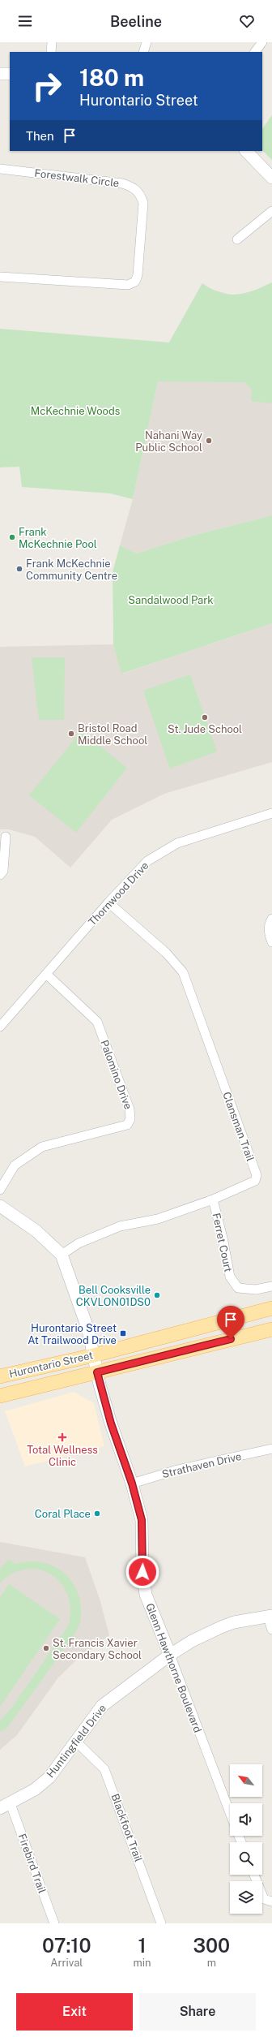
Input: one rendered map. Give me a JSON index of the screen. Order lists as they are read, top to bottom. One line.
{"streets":{"main road":["Hurontario Street"],"street":["Forestwalk Circle","Thornwood Drive","Palomino Drive","Clansman Trail","Ferret Court","Strathaven Drive","Glenn Hawthorne Boulevard","Huntingfield Drive","Blackfoot Trail","Firebird Trail"]},"crossings":[["Thornwood Drive","Palomino Drive"],["Thornwood Drive","Clansman Trail"],["Clansman Trail","Ferret Court"],["Clansman Trail","Glenn Hawthorne Boulevard"],["Hurontario Street","Glenn Hawthorne Boulevard"],["Strathaven Drive","Glenn Hawthorne Boulevard"],["Glenn Hawthorne Boulevard","Huntingfield Drive"],["Huntingfield Drive","Blackfoot Trail"],["Huntingfield Drive","Firebird Trail"]],"parks":["McKechnie Woods","Sandalwood Park"],"places":{"other":["Nahani Way Public School","Frank McKechnie Pool","Frank McKechnie Community Centre","St. Jude School","Bristol Road Middle School","Bell Cooksville CKVLON01DS0","Coral Place","St. Francis Xavier Secondary School"],"transit":["Hurontario Street At Trailwood Drive"],"health":["Total Wellness Clinic"]},"north":"top left","page":{"header":"Beeline","turn":["180 m","Hurontario Street"],"then":"Then","eta":["07:10","Arrival","1","min","300","m"],"buttons":["Exit","Share"]}}
